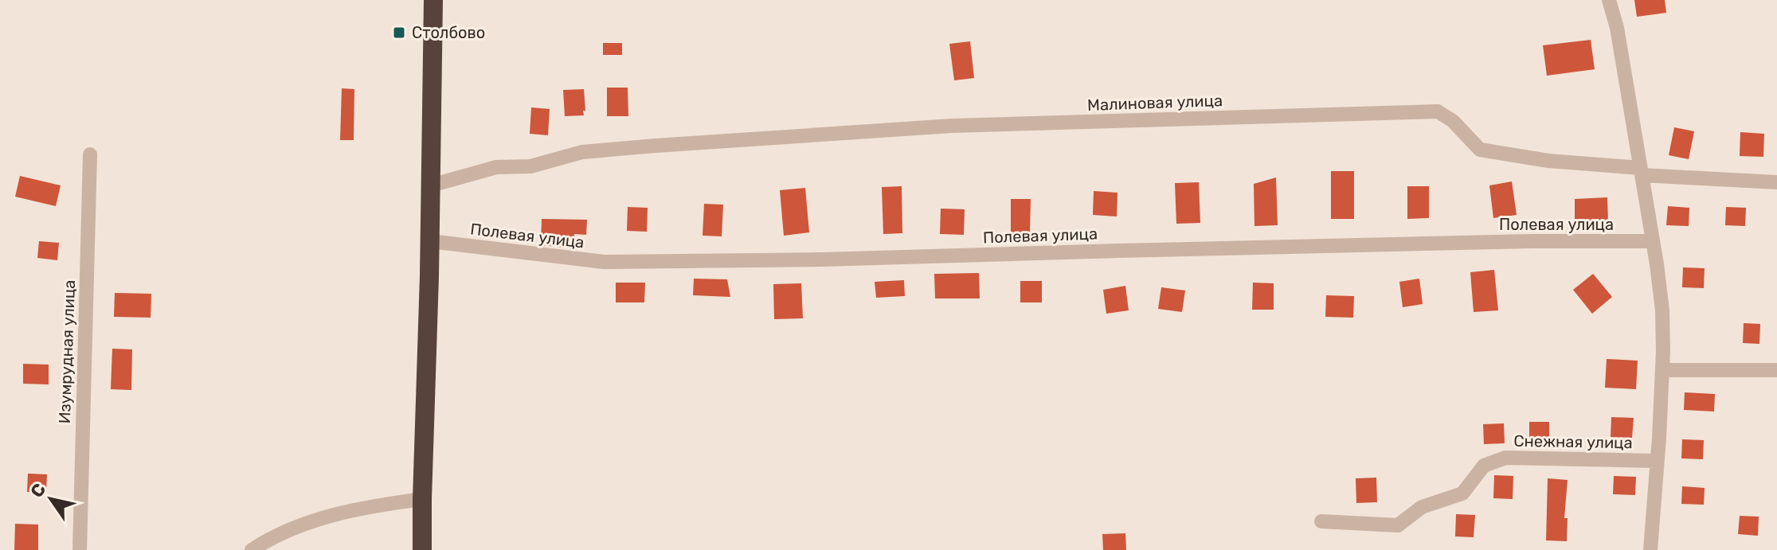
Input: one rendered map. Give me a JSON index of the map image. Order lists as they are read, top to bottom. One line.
{"streets":{"street":["Малиновая улица","Полевая улица","Изумрудная улица","Снежная улица"]},"places":{"transit":["Столбово"]},"north":"top left"}
